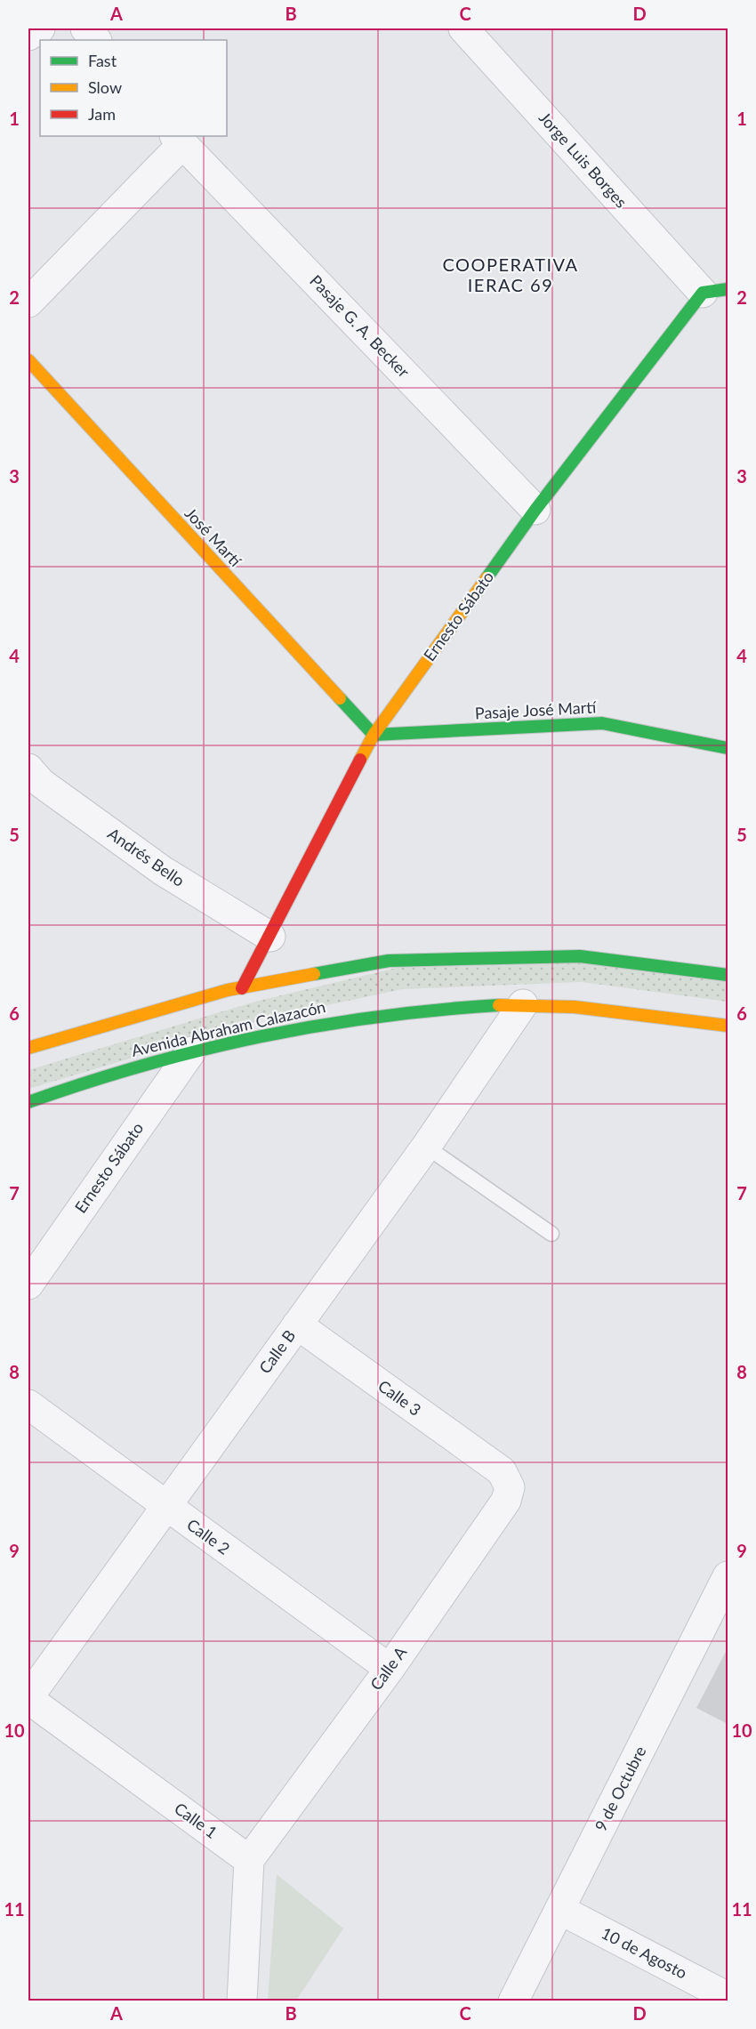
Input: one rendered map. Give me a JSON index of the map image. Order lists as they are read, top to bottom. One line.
{"streets":{"street":["Jorge Luis Borges","Pasaje G. A. Becker","José Martí","Ernesto Sábato","Pasaje José Martí","Andrés Bello","Avenida Abraham Calazacón","Calle B","Calle 3","Calle 2","Calle A","9 de Octubre","Calle 1","10 de Agosto"]},"crossings":[["Jorge Luis Borges","Ernesto Sábato"],["Pasaje G. A. Becker","Ernesto Sábato"],["José Martí","Ernesto Sábato"],["José Martí","Pasaje José Martí"],["Ernesto Sábato","Pasaje José Martí"],["Ernesto Sábato","Andrés Bello"],["Ernesto Sábato","Avenida Abraham Calazacón"],["Avenida Abraham Calazacón","Calle B"],["Calle B","Calle 3"],["Calle B","Calle 2"],["Calle B","Calle 1"],["Calle 3","Calle A"],["Calle 2","Calle A"],["Calle A","Calle 1"],["9 de Octubre","10 de Agosto"]],"districts":["COOPERATIVA IERAC 69"],"legend":["Fast","Slow","Jam"],"grid":{"columns":["A","B","C","D"],"rows":["1","2","3","4","5","6","7","8","9","10","11"]}}
